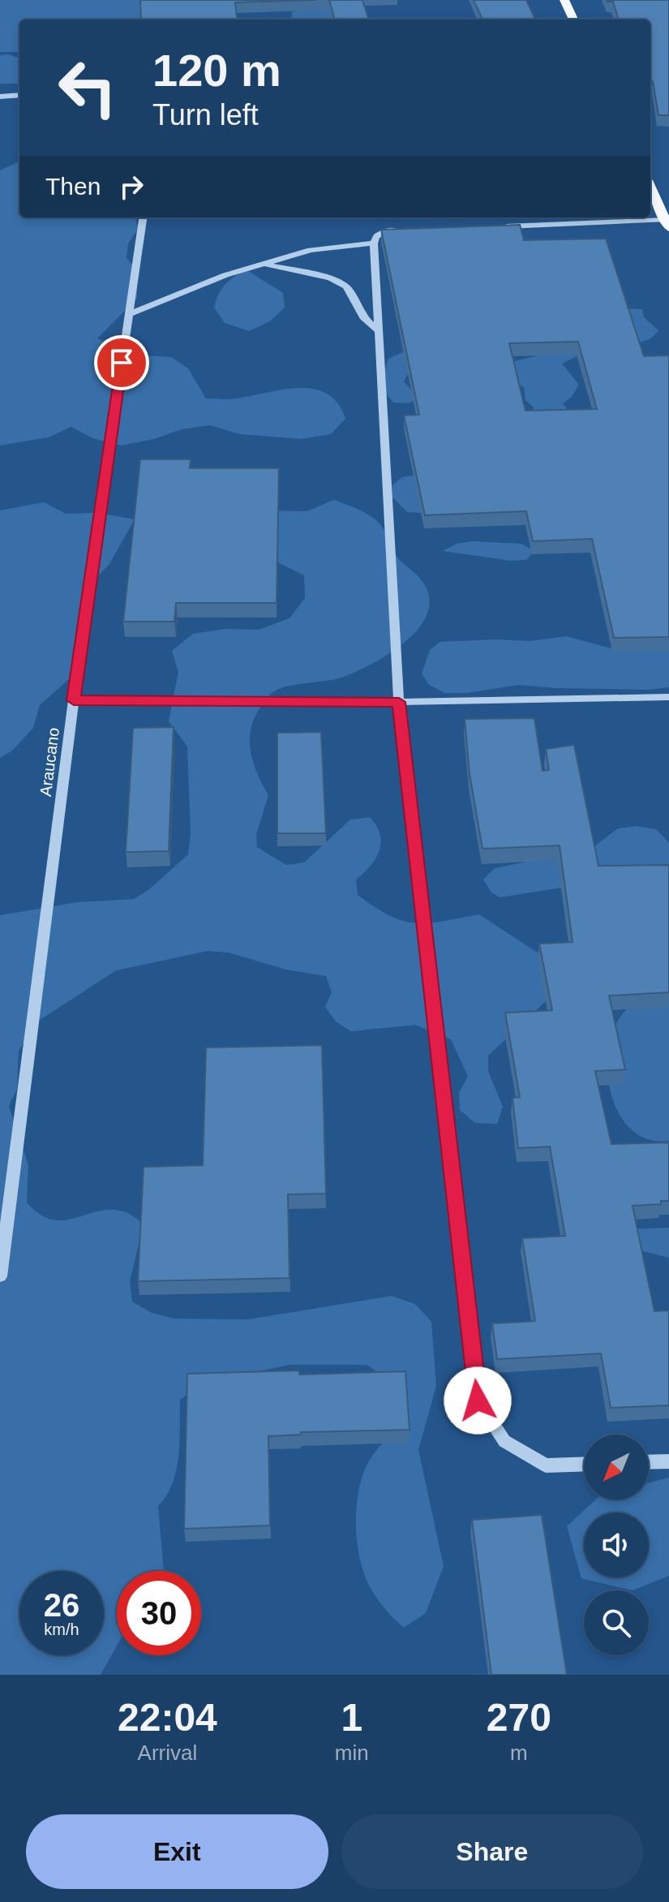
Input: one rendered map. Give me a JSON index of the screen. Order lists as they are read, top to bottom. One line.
{"streets":{"street":["Araucano"]},"north":"bottom left","page":{"turn":["120 m","Turn left"],"then":"Then","speed":"26 km/h","limit":"30","eta":["22:04","Arrival","1","min","270","m"],"buttons":["Exit","Share"]}}
